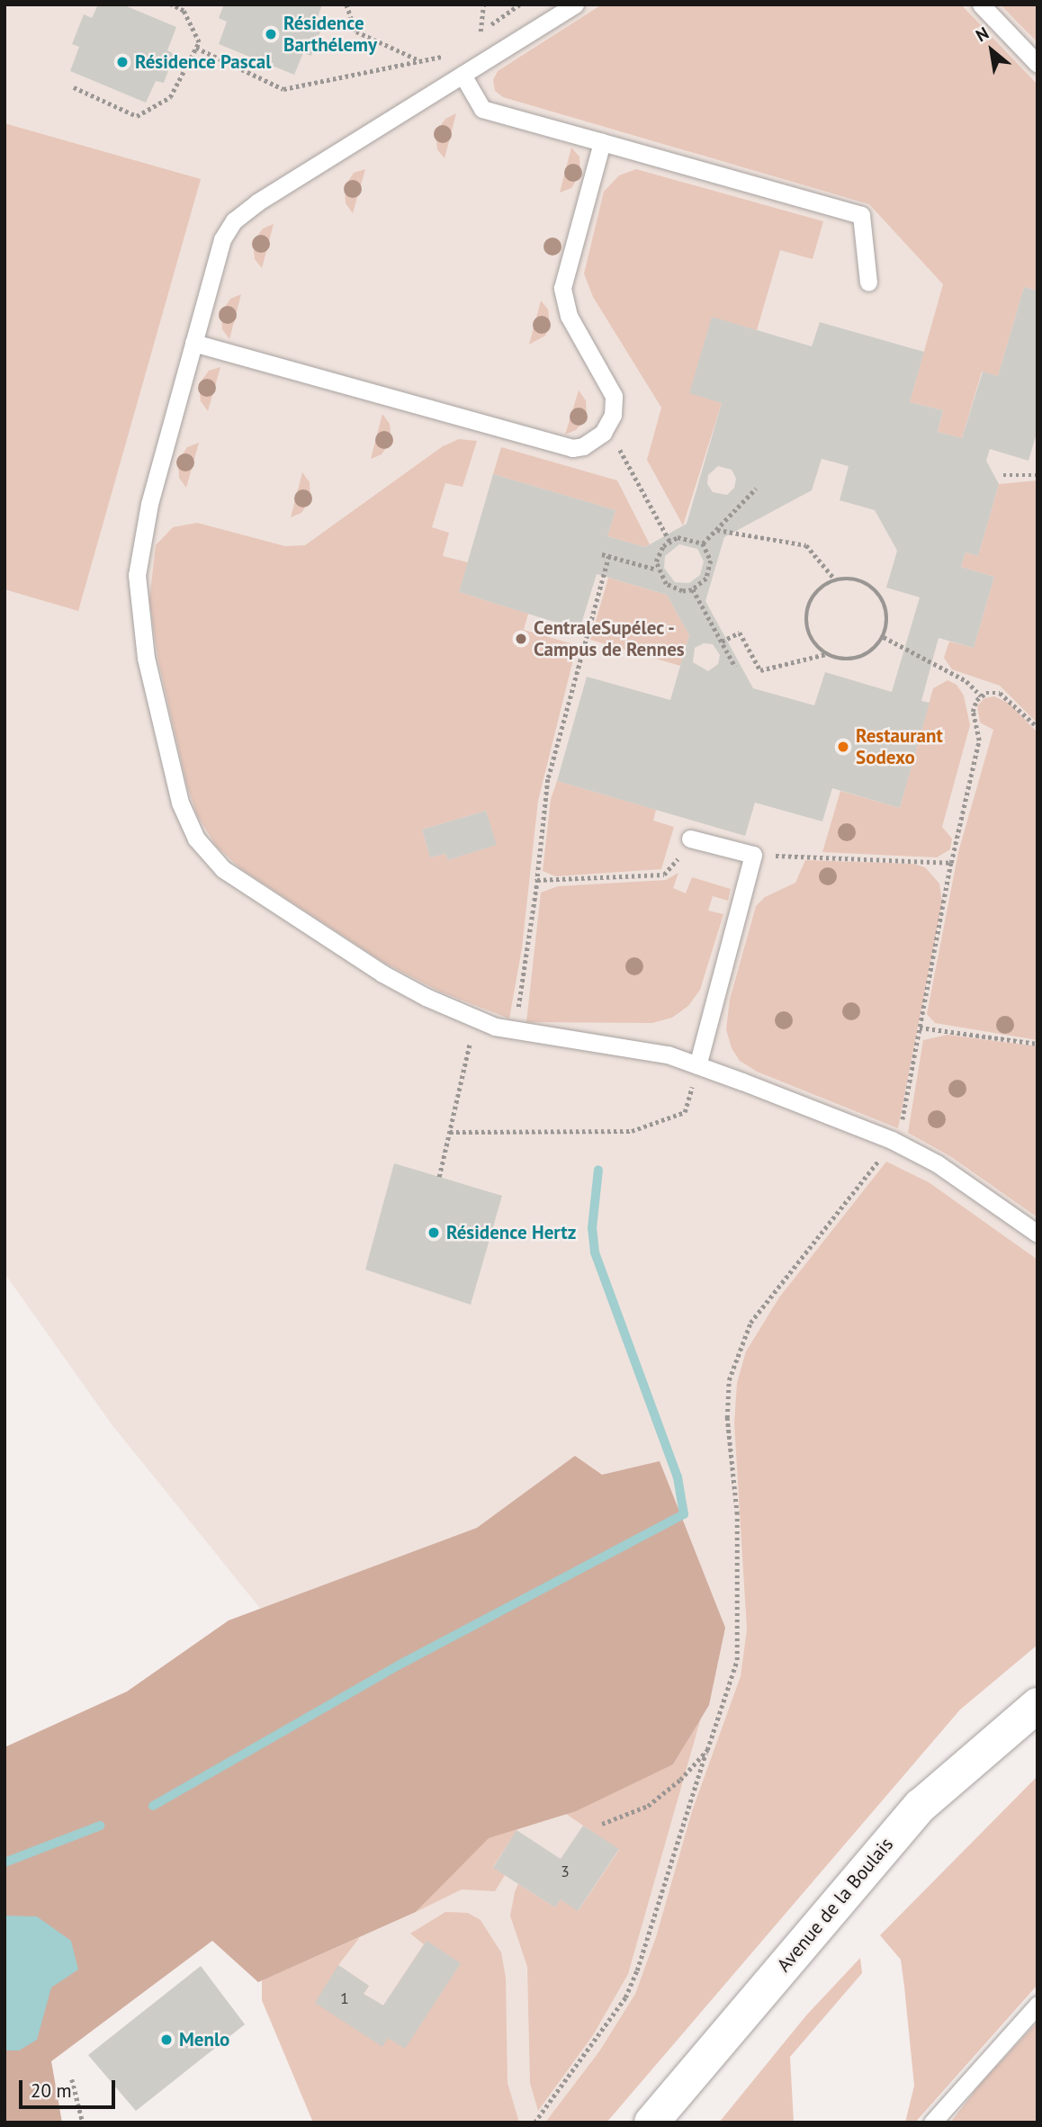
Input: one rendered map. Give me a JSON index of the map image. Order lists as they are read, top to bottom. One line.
{"streets":{"street":["Avenue de la Boulais"]},"places":["Résidence Barthélemy","Résidence Pascal","CentraleSupélec - Campus de Rennes","Restaurant Sodexo","Résidence Hertz","Menlo"],"house_numbers":["3","1"],"scale_bar":"20 m","north":"top left"}
